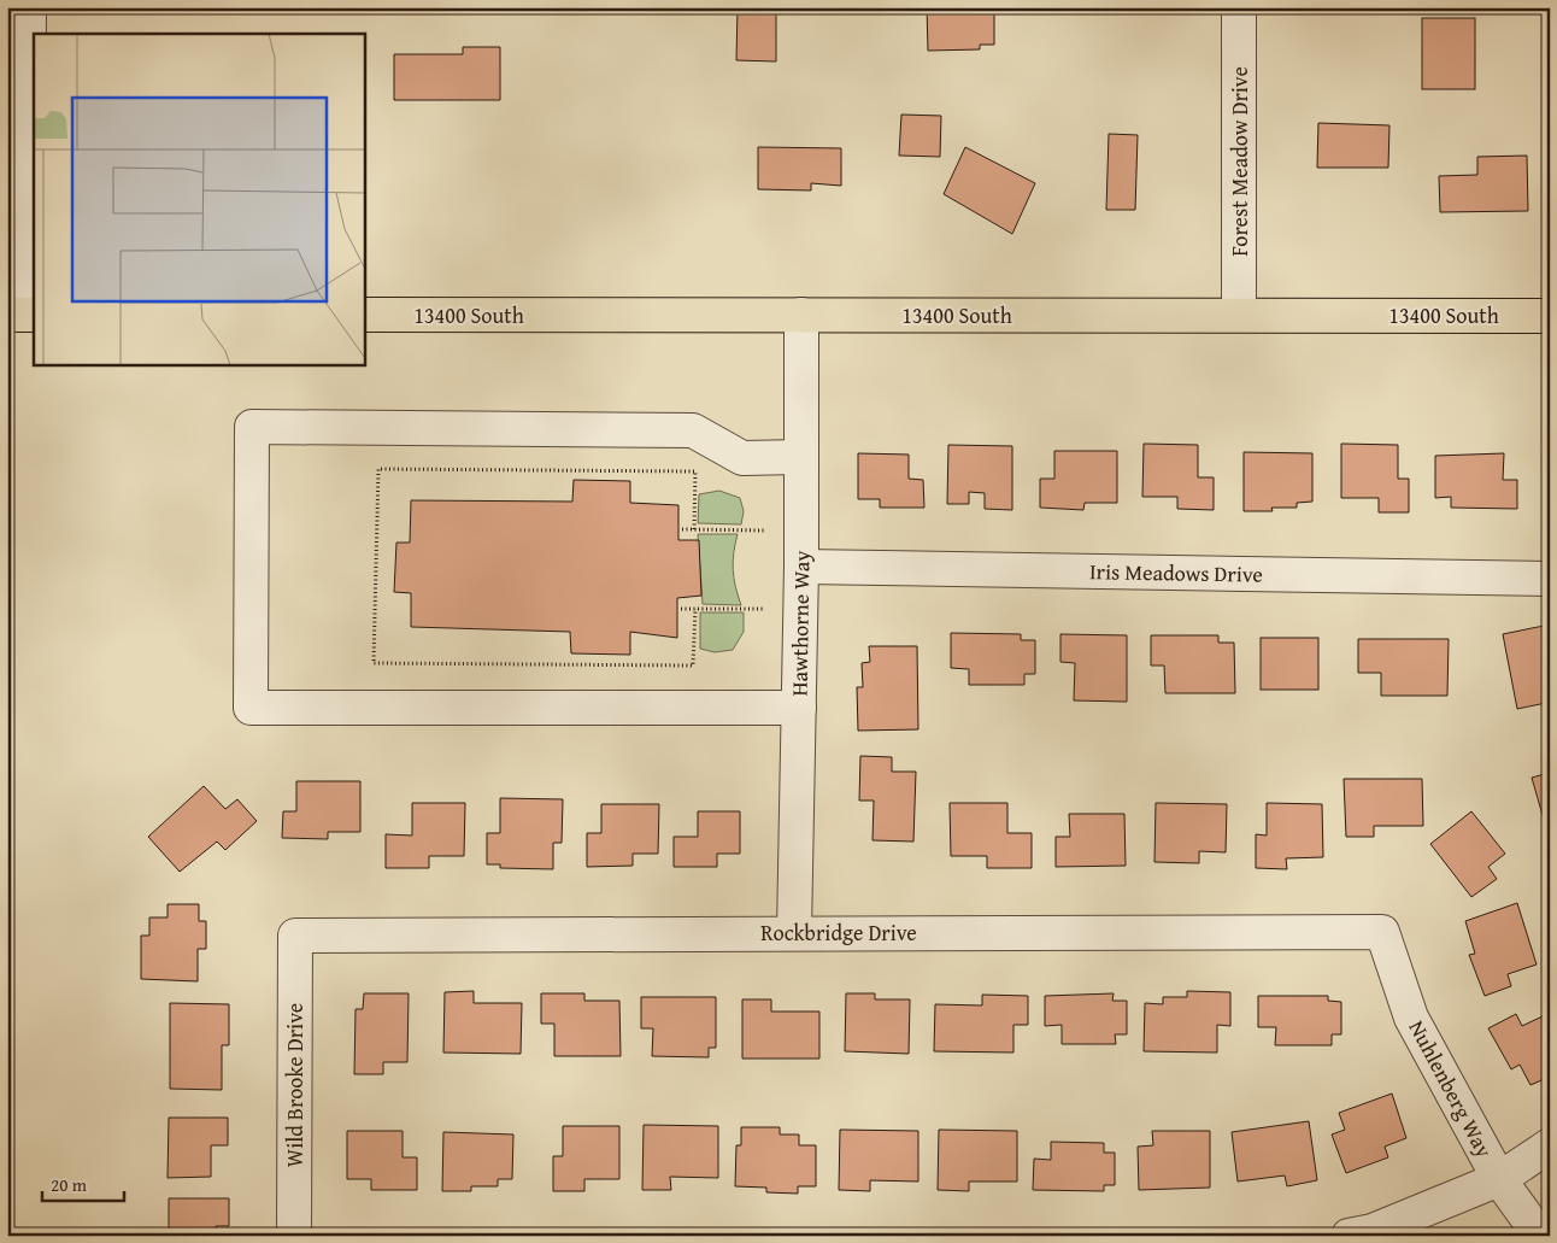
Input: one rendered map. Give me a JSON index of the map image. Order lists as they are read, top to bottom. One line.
{"streets":{"main road":["13400 South"],"street":["Forest Meadow Drive","Iris Meadows Drive","Hawthorne Way","Rockbridge Drive","Wild Brooke Drive","Nuhlenberg Way"]},"crossings":[["Forest Meadow Drive","13400 South"],["13400 South","Hawthorne Way"],["Iris Meadows Drive","Hawthorne Way"],["Hawthorne Way","Rockbridge Drive"],["Rockbridge Drive","Wild Brooke Drive"],["Rockbridge Drive","Nuhlenberg Way"]],"scale_bar":"20 m"}
